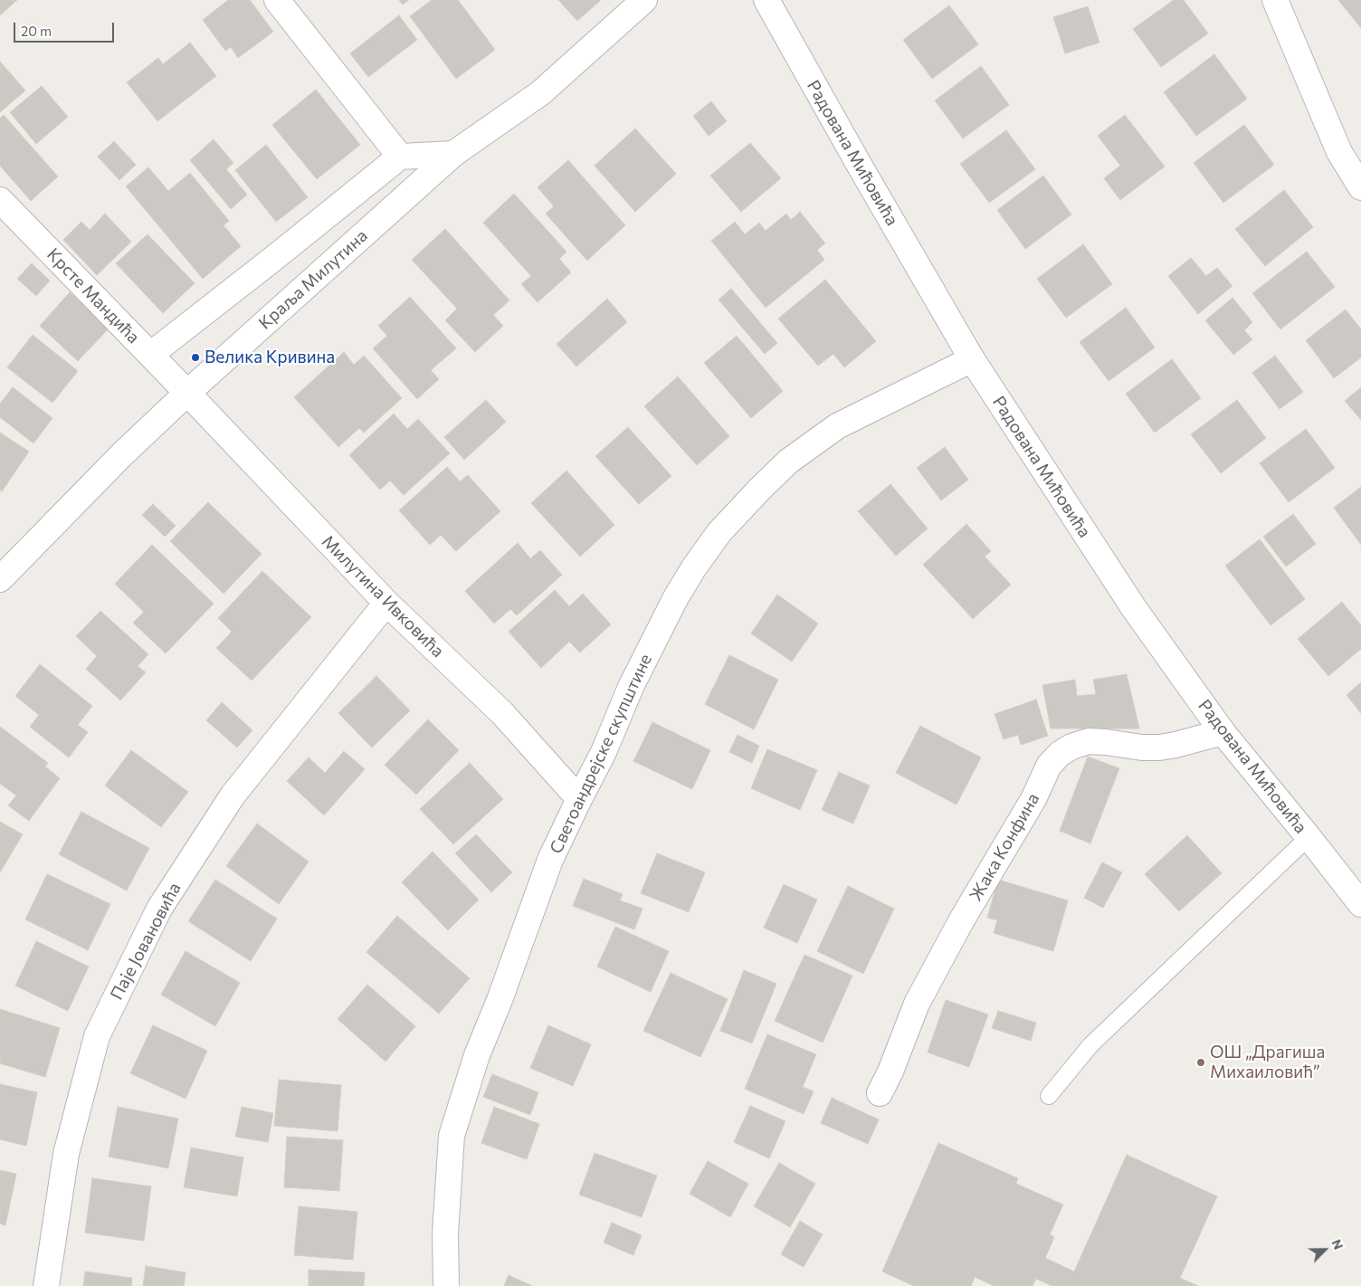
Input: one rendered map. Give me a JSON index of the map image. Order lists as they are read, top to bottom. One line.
{"streets":{"street":["Радована Мићовића","Краља Милутина","Крсте Мандића","Милутина Ивковића","Светоандрејске скупштине","Жака Конфина","Паје Јовановића"]},"crossings":[["Радована Мићовића","Светоандрејске скупштине"],["Радована Мићовића","Жака Конфина"],["Краља Милутина","Крсте Мандића"],["Краља Милутина","Милутина Ивковића"],["Крсте Мандића","Милутина Ивковића"],["Милутина Ивковића","Светоандрејске скупштине"],["Милутина Ивковића","Паје Јовановића"]],"places":["Велика Кривина","ОШ „Драгиша Михаиловић”"],"scale_bar":"20 m","north":"top right"}
